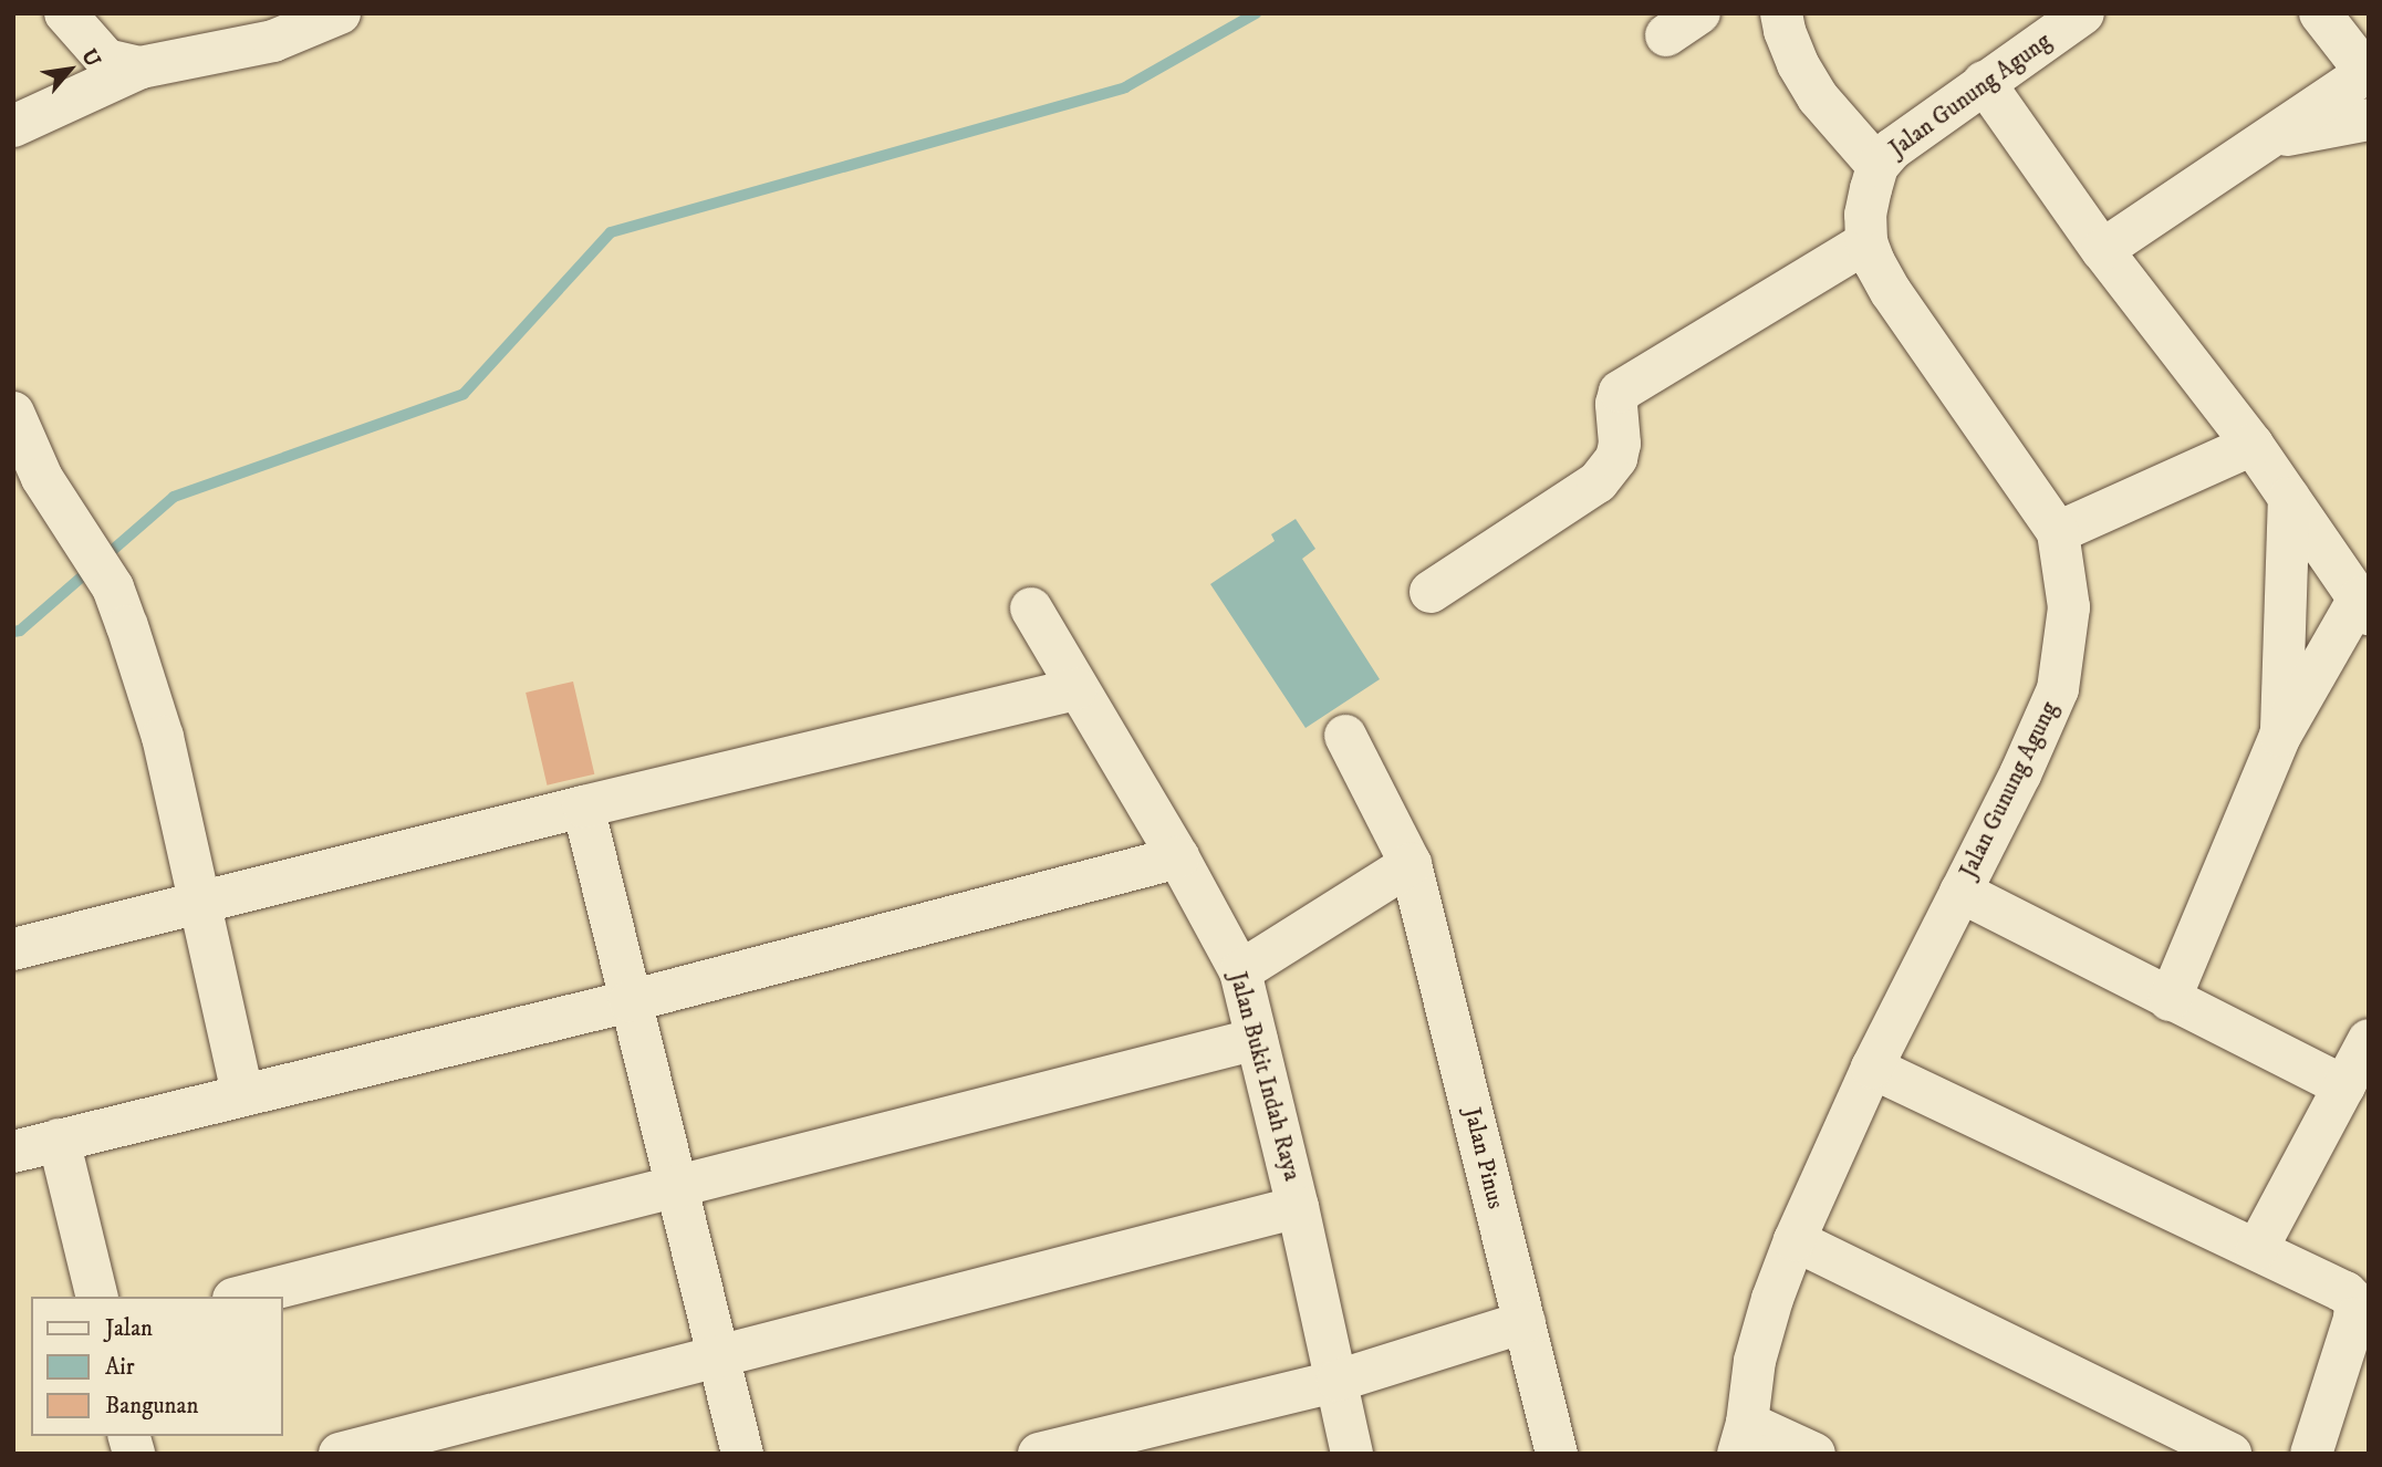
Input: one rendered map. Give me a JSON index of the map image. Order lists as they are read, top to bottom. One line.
{"streets":{"street":["Jalan Gunung Agung","Jalan Bukit Indah Raya","Jalan Pinus"]},"legend":["Jalan","Air","Bangunan"],"north":"top right"}
